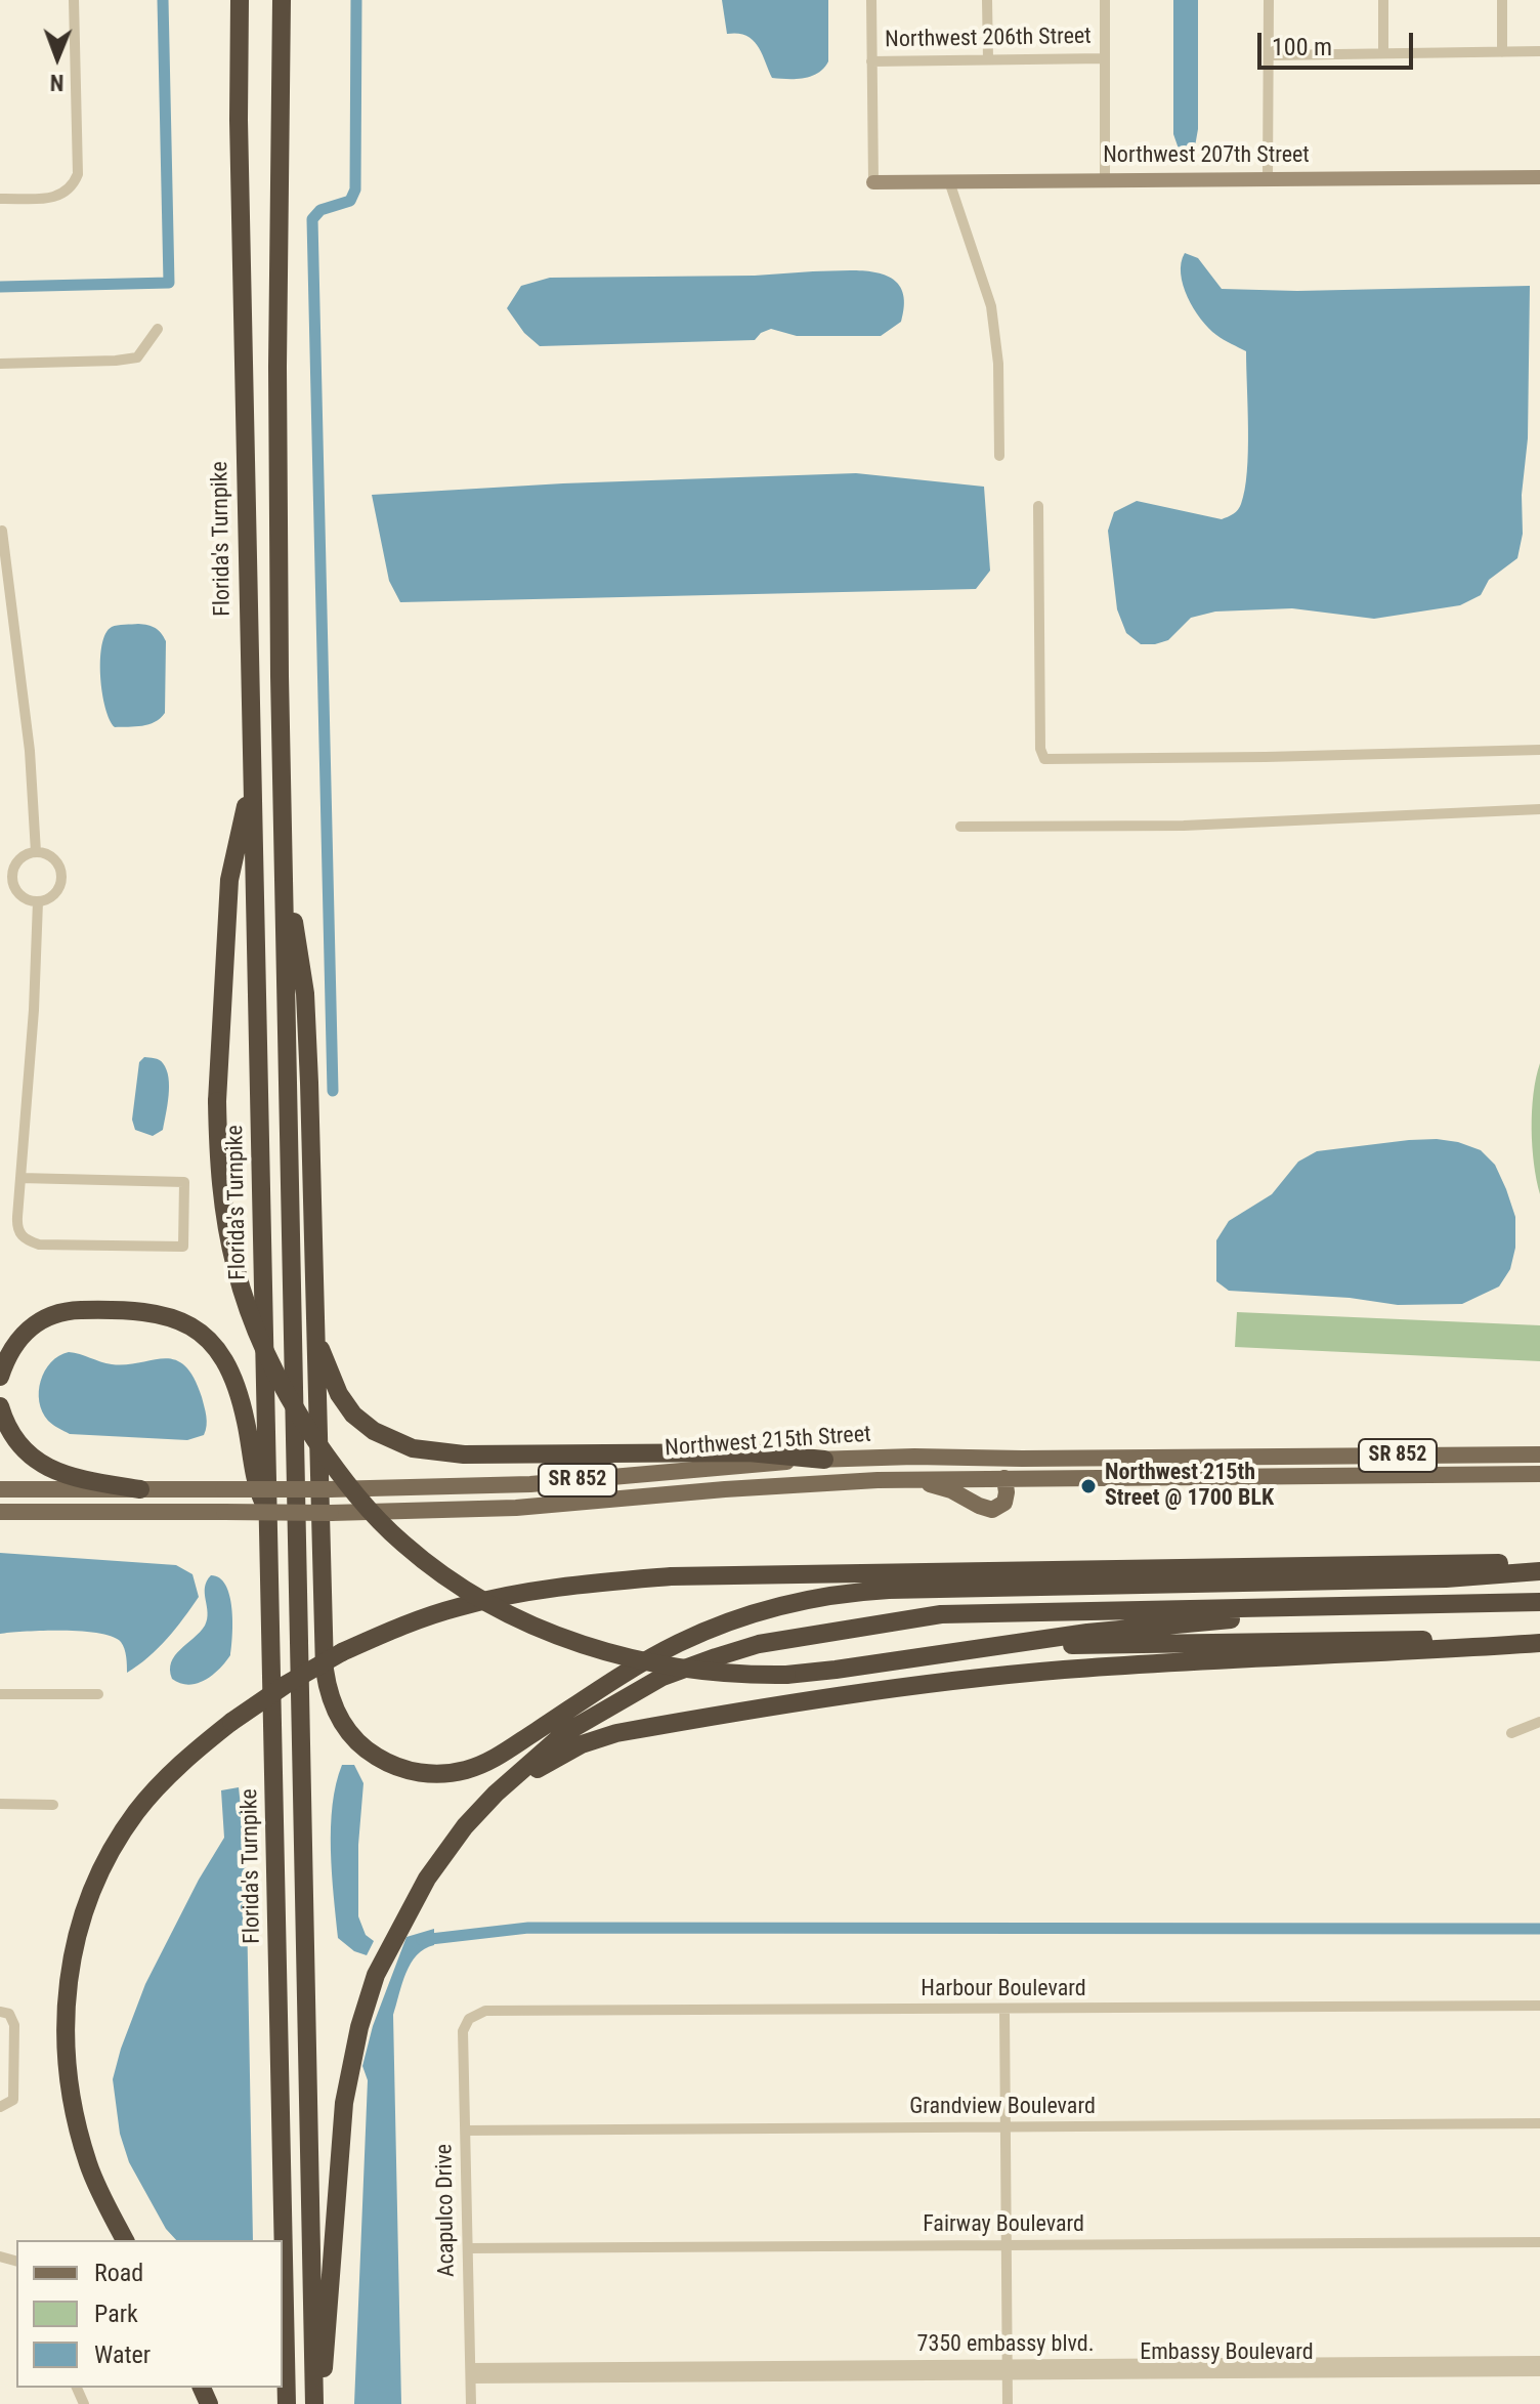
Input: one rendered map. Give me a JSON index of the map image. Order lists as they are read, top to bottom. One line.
{"streets":{"highway":["Florida's Turnpike"],"main road":["Northwest 215th Street","SR 852"],"street":["Northwest 206th Street","Northwest 207th Street","Harbour Boulevard","Grandview Boulevard","Acapulco Drive","Fairway Boulevard","7350 embassy blvd.","Embassy Boulevard"]},"crossings":[["Harbour Boulevard","Acapulco Drive"],["Grandview Boulevard","Acapulco Drive"],["Acapulco Drive","Fairway Boulevard"],["Acapulco Drive","Embassy Boulevard"],["7350 embassy blvd.","Embassy Boulevard"]],"places":["Northwest 215th Street @ 1700 BLK"],"legend":["Road","Park","Water"],"scale_bar":"100 m","north":"bottom"}
